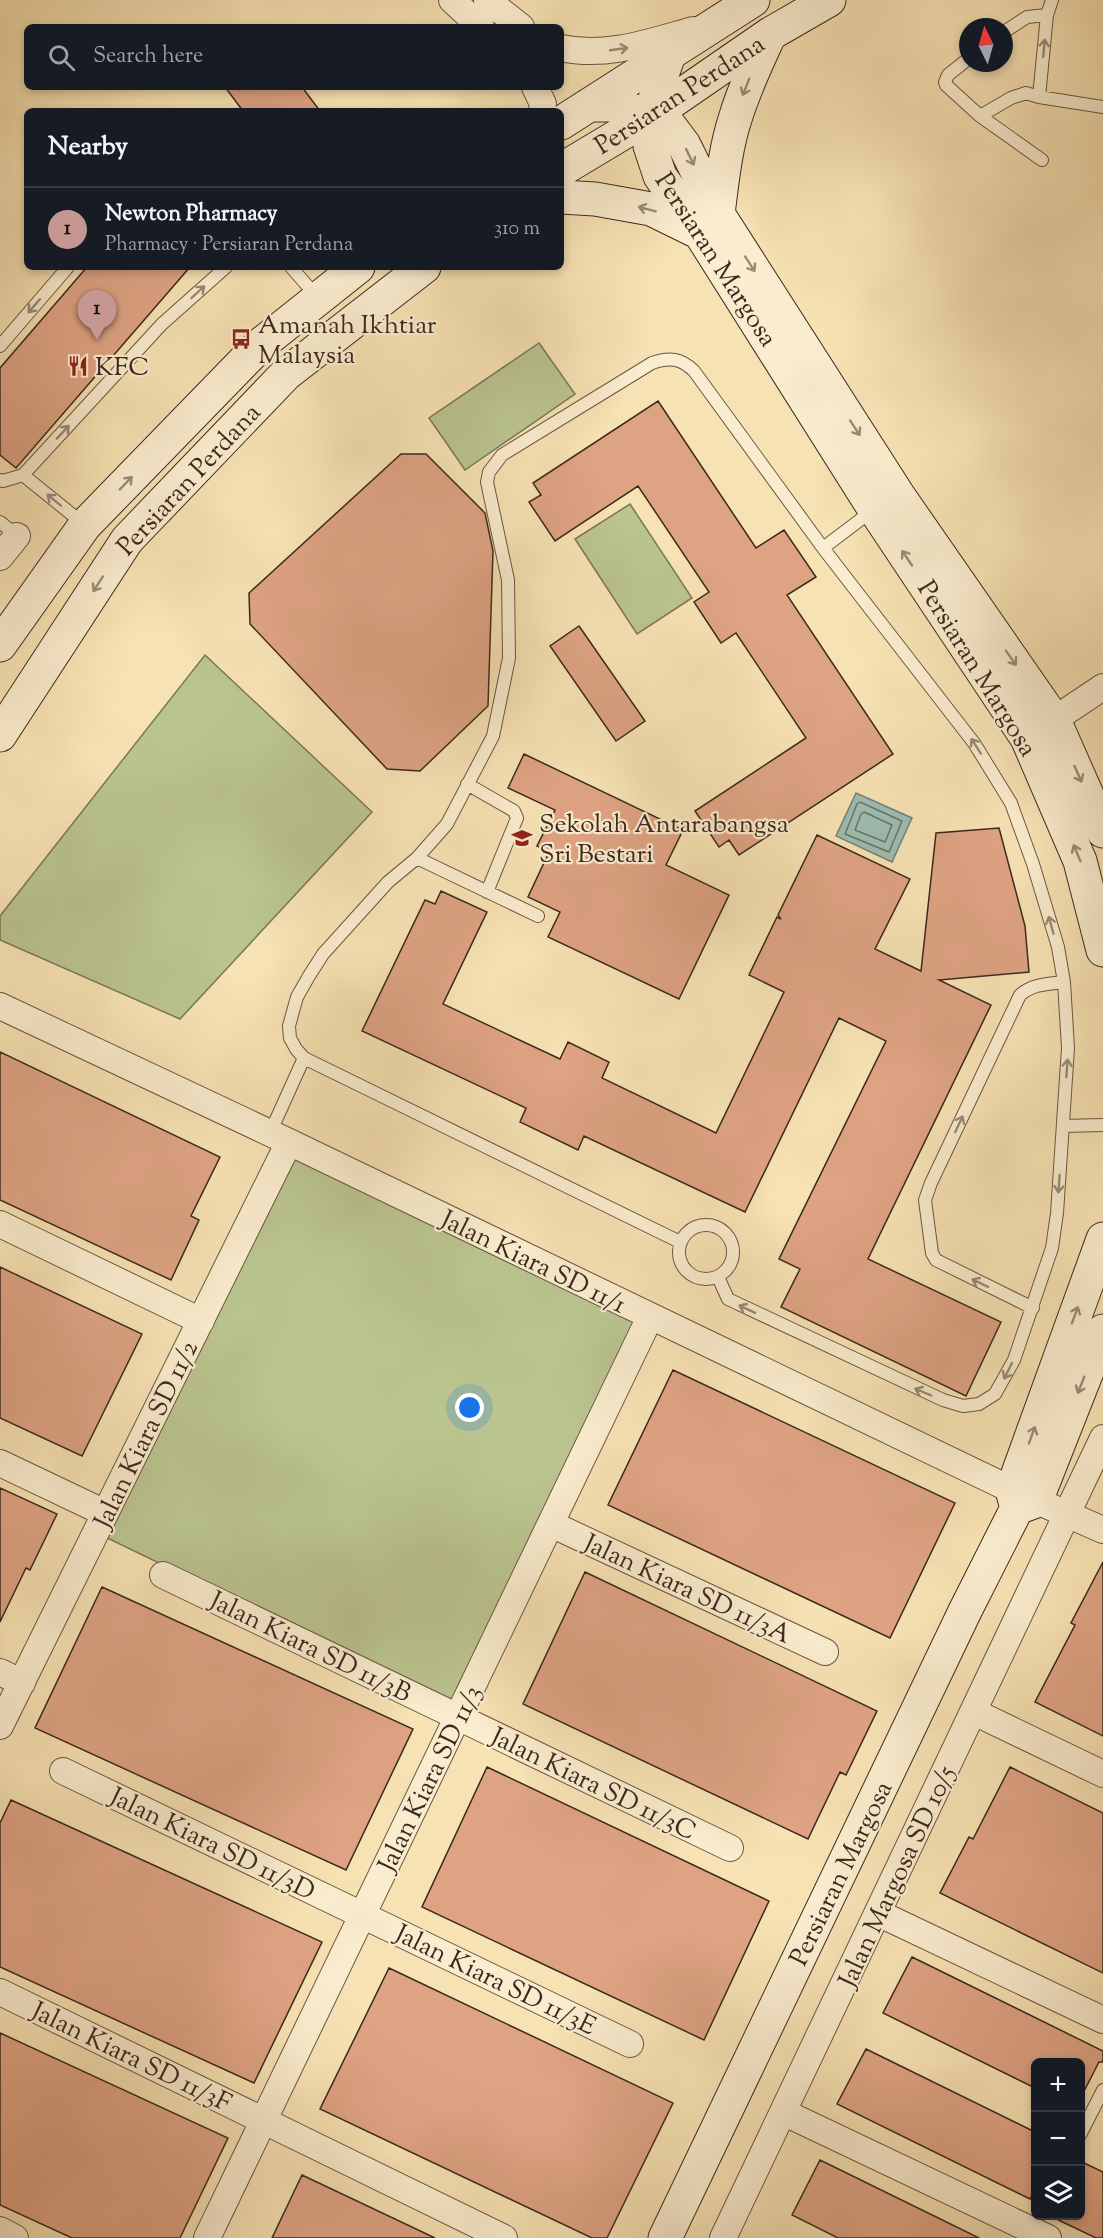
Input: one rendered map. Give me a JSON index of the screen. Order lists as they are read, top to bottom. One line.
{"streets":{"street":["Persiaran Perdana","Persiaran Margosa","Jalan Kiara SD 11/1","Jalan Kiara SD 11/2","Jalan Kiara SD 11/3A","Jalan Kiara SD 11/3B","Jalan Kiara SD 11/3","Jalan Kiara SD 11/3C","Jalan Kiara SD 11/3D","Jalan Margosa SD 10/5","Jalan Kiara SD 11/3E","Jalan Kiara SD 11/3F"]},"crossings":[["Persiaran Perdana","Persiaran Margosa"],["Persiaran Margosa","Jalan Kiara SD 11/1"],["Jalan Kiara SD 11/1","Jalan Kiara SD 11/2"],["Jalan Kiara SD 11/1","Jalan Kiara SD 11/3"],["Jalan Kiara SD 11/1","Jalan Margosa SD 10/5"],["Jalan Kiara SD 11/3A","Jalan Kiara SD 11/3"],["Jalan Kiara SD 11/3B","Jalan Kiara SD 11/3"],["Jalan Kiara SD 11/3B","Jalan Kiara SD 11/3C"],["Jalan Kiara SD 11/3","Jalan Kiara SD 11/3C"],["Jalan Kiara SD 11/3","Jalan Kiara SD 11/3D"],["Jalan Kiara SD 11/3","Jalan Kiara SD 11/3E"],["Jalan Kiara SD 11/3","Jalan Kiara SD 11/3F"],["Jalan Kiara SD 11/3D","Jalan Kiara SD 11/3E"]],"places":{"bus stop":["Amanah Ikhtiar Malaysia"],"restaurant":["KFC"],"school or university":["Sekolah Antarabangsa Sri Bestari"]},"north":"top","page":{"search":"Search here","heading":"Nearby","list":[{"mark":"1","name":"Newton Pharmacy","note":"Pharmacy · Persiaran Perdana","value":"310 m"}],"pins":"1","map_buttons":["+","−"]}}
